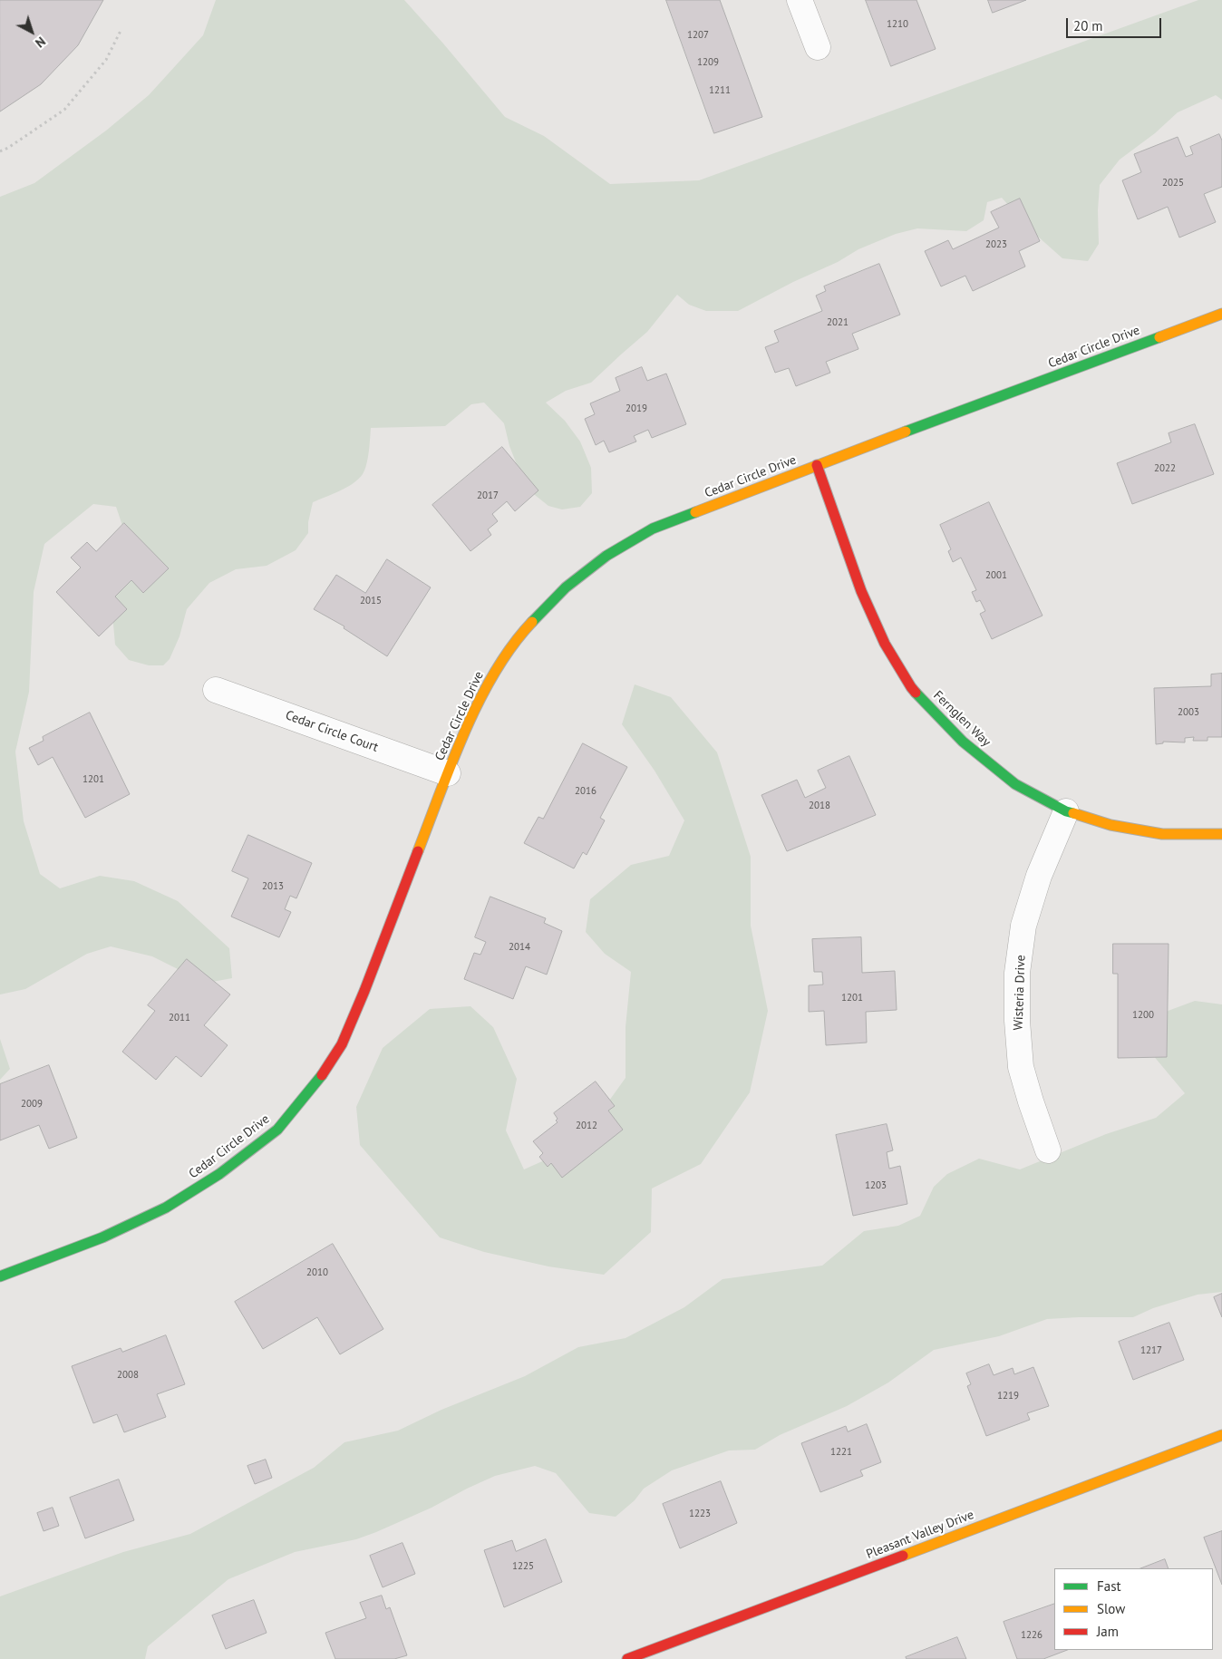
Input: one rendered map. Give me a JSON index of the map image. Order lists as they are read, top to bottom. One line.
{"streets":{"street":["Cedar Circle Drive","Fernglen Way","Cedar Circle Court","Wisteria Drive","Pleasant Valley Drive"]},"crossings":[["Cedar Circle Drive","Fernglen Way"],["Cedar Circle Drive","Cedar Circle Court"],["Fernglen Way","Wisteria Drive"]],"house_numbers":["1210","1207","1209","1211","2025","2023","2021","2019","2022","2017","2001","2015","2003","1201","2016","2018","2013","2014","1201","1200","2011","2009","2012","1203","2010","1217","2008","1219","1221","1223","1225","1226"],"legend":["Fast","Slow","Jam"],"scale_bar":"20 m","north":"bottom right"}
